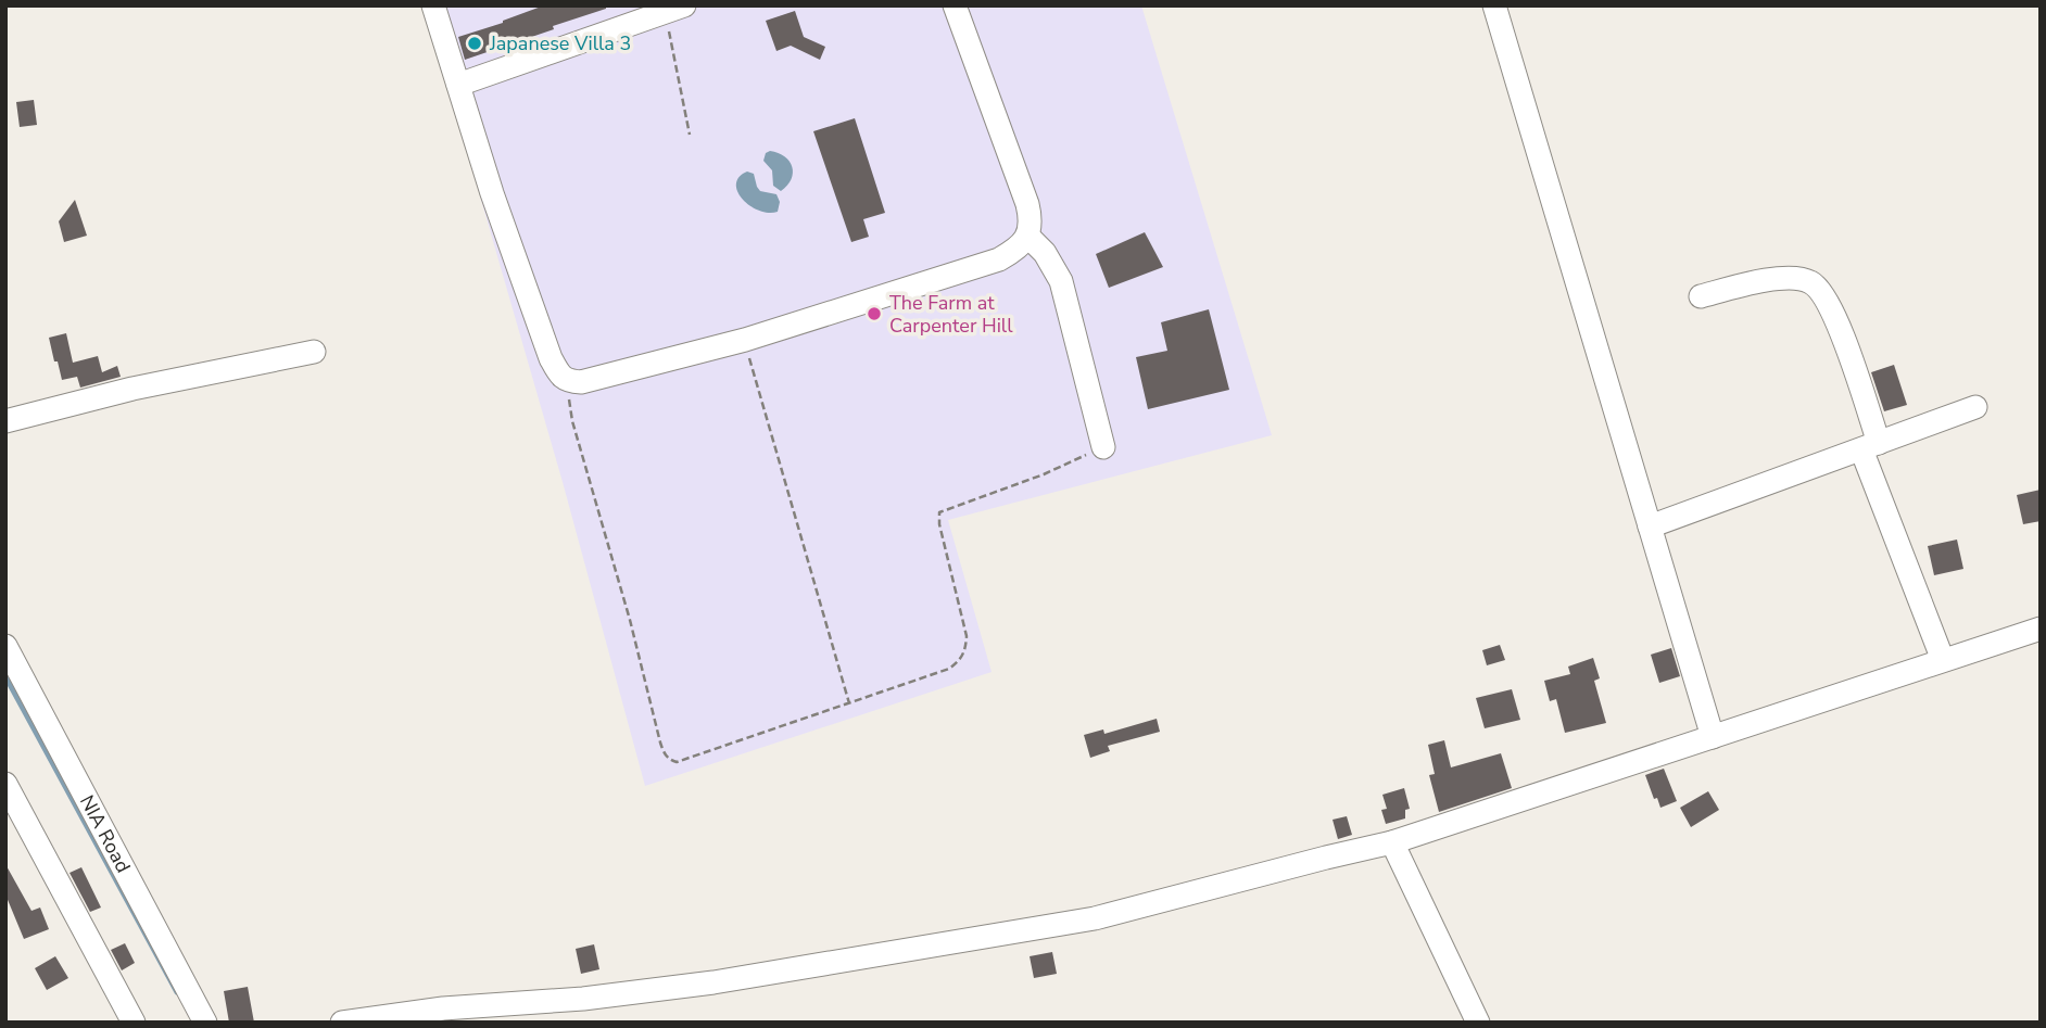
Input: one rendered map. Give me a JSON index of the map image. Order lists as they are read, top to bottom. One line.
{"streets":{"street":["NIA Road"]},"places":["Japanese Villa 3","The Farm at Carpenter Hill"]}
